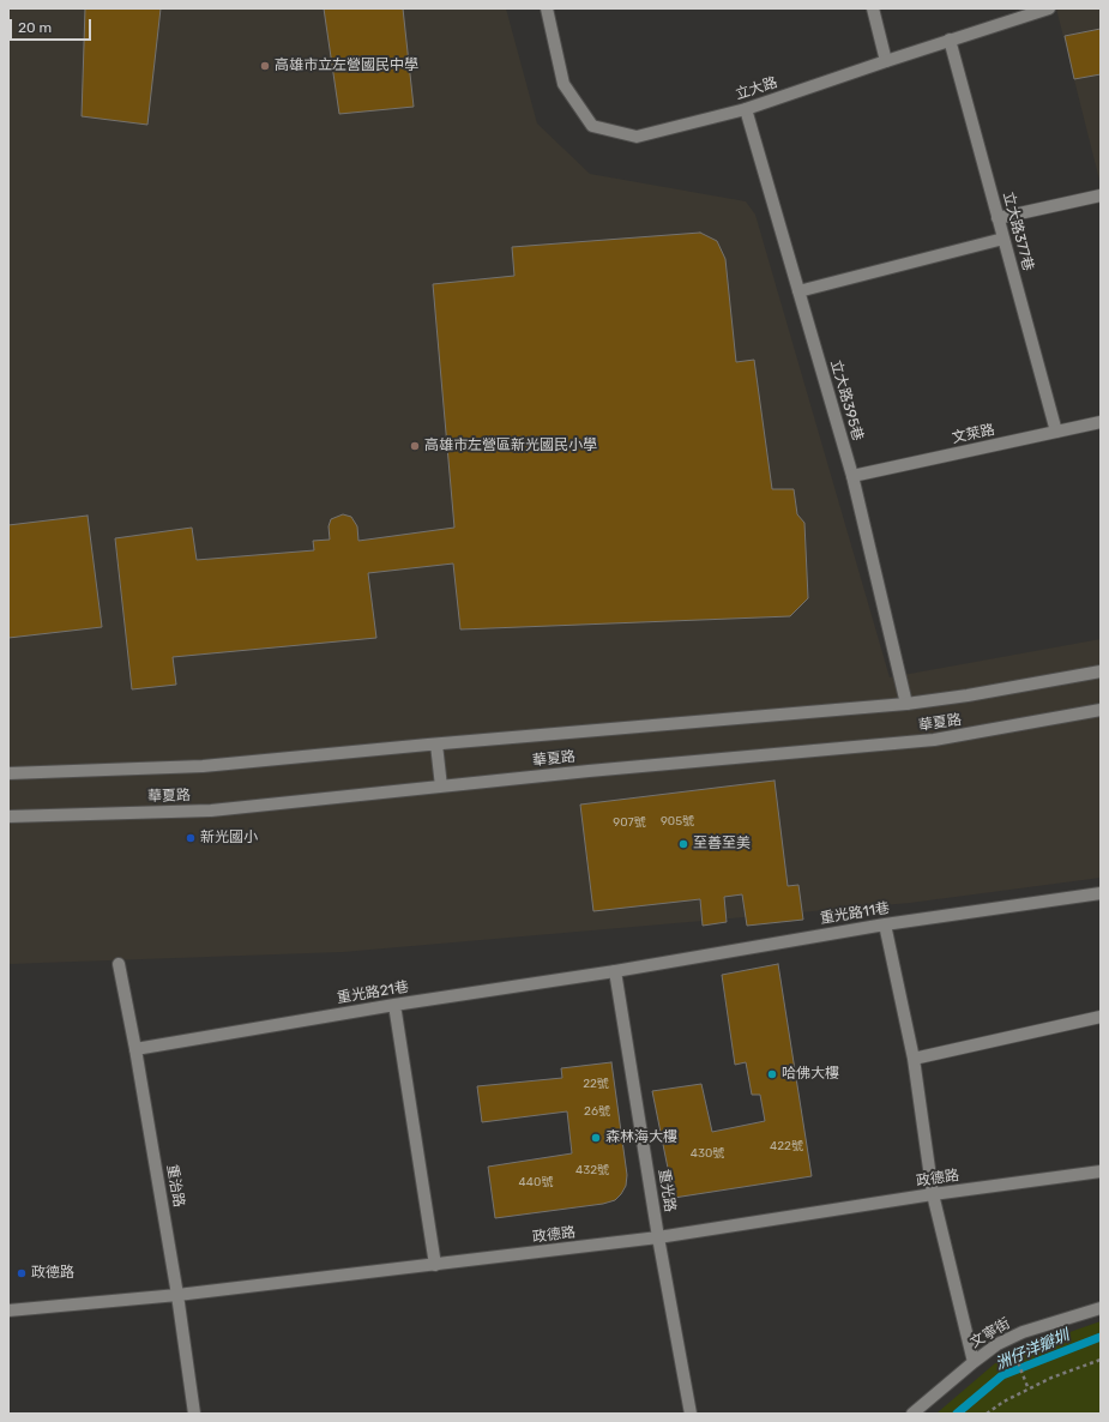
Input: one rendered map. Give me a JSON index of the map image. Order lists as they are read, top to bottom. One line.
{"streets":{"street":["立大路","立大路377巷","立大路395巷","文萊路","華夏路","重光路11巷","重光路21巷","政德路","重治路","重光路","文寧街"]},"crossings":[["立大路","立大路377巷"],["立大路","立大路395巷"],["立大路377巷","文萊路"],["立大路395巷","文萊路"],["立大路395巷","華夏路"],["重光路11巷","重光路21巷"],["重光路11巷","重光路"],["重光路21巷","重治路"],["重光路21巷","重光路"],["政德路","重治路"],["政德路","重光路"]],"water":["洲仔洋瓣圳"],"places":["高雄市立左營國民中學","高雄市左營區新光國民小學","新光國小","至善至美","哈佛大樓","森林海大樓","政德路"],"house_numbers":["905號","907號","22號","26號","422號","430號","432號","440號"],"scale_bar":"20 m"}
